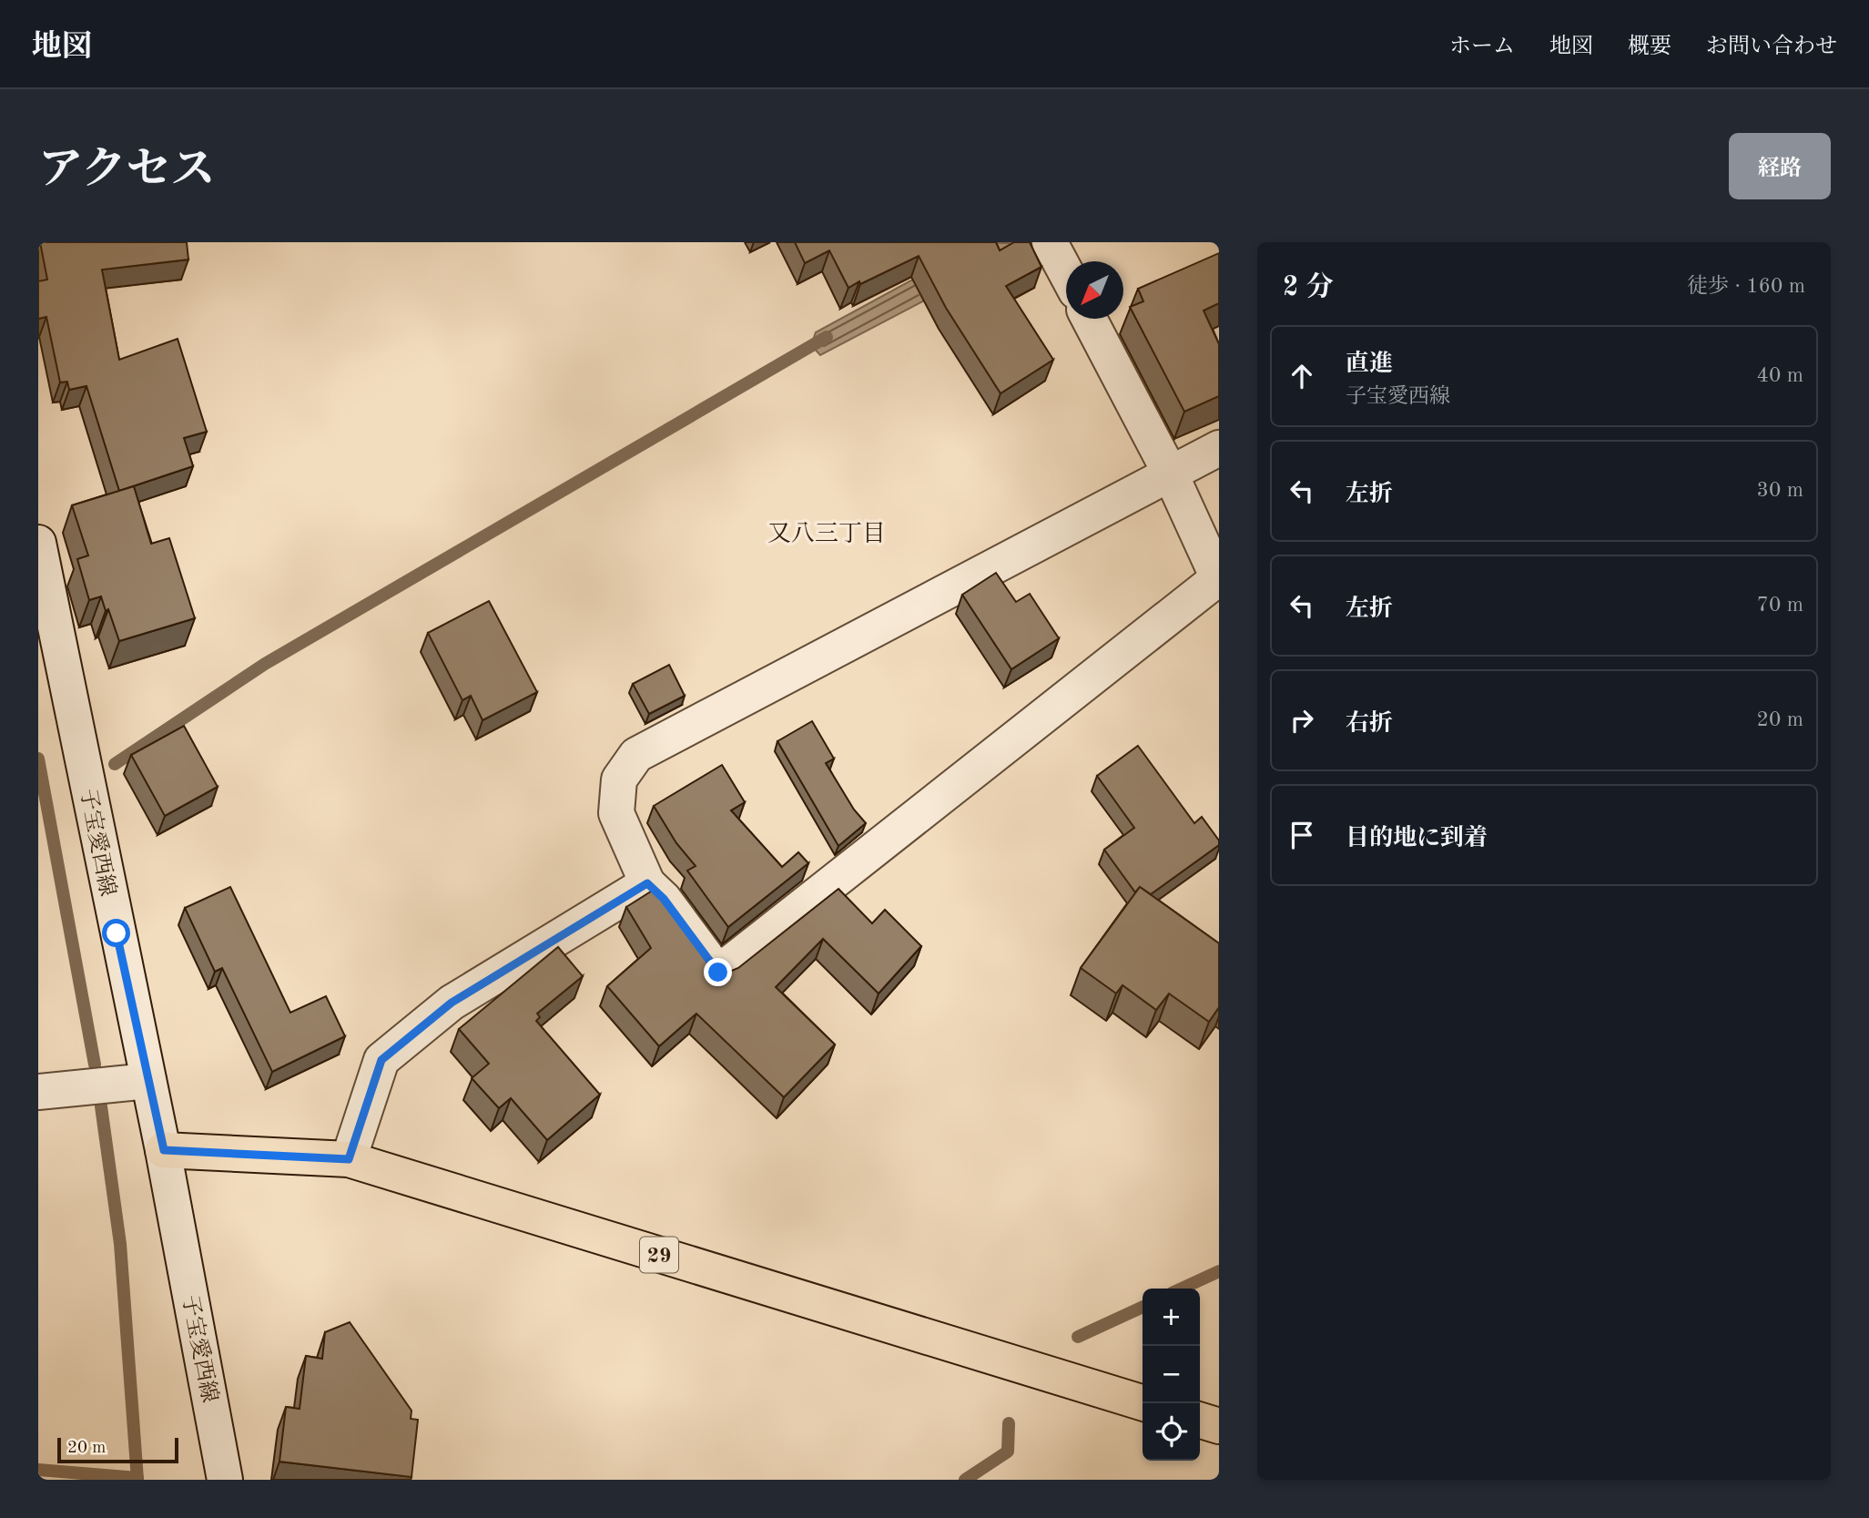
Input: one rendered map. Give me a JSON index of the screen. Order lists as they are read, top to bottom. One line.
{"streets":{"main road":["29"],"street":["子宝愛西線"]},"crossings":[["子宝愛西線","29"]],"districts":["又八三丁目"],"scale_bar":"20 m","north":"bottom left","page":{"header":"地図","nav":["ホーム","地図","概要","お問い合わせ"],"title":"アクセス","buttons":"経路","heading":["2 分","徒歩 · 160 m"],"list":[["直進","子宝愛西線","40 m"],["左折","30 m"],["左折","70 m"],["右折","20 m"],"目的地に到着"],"map_buttons":["+","−"],"scale":"20 m"}}
